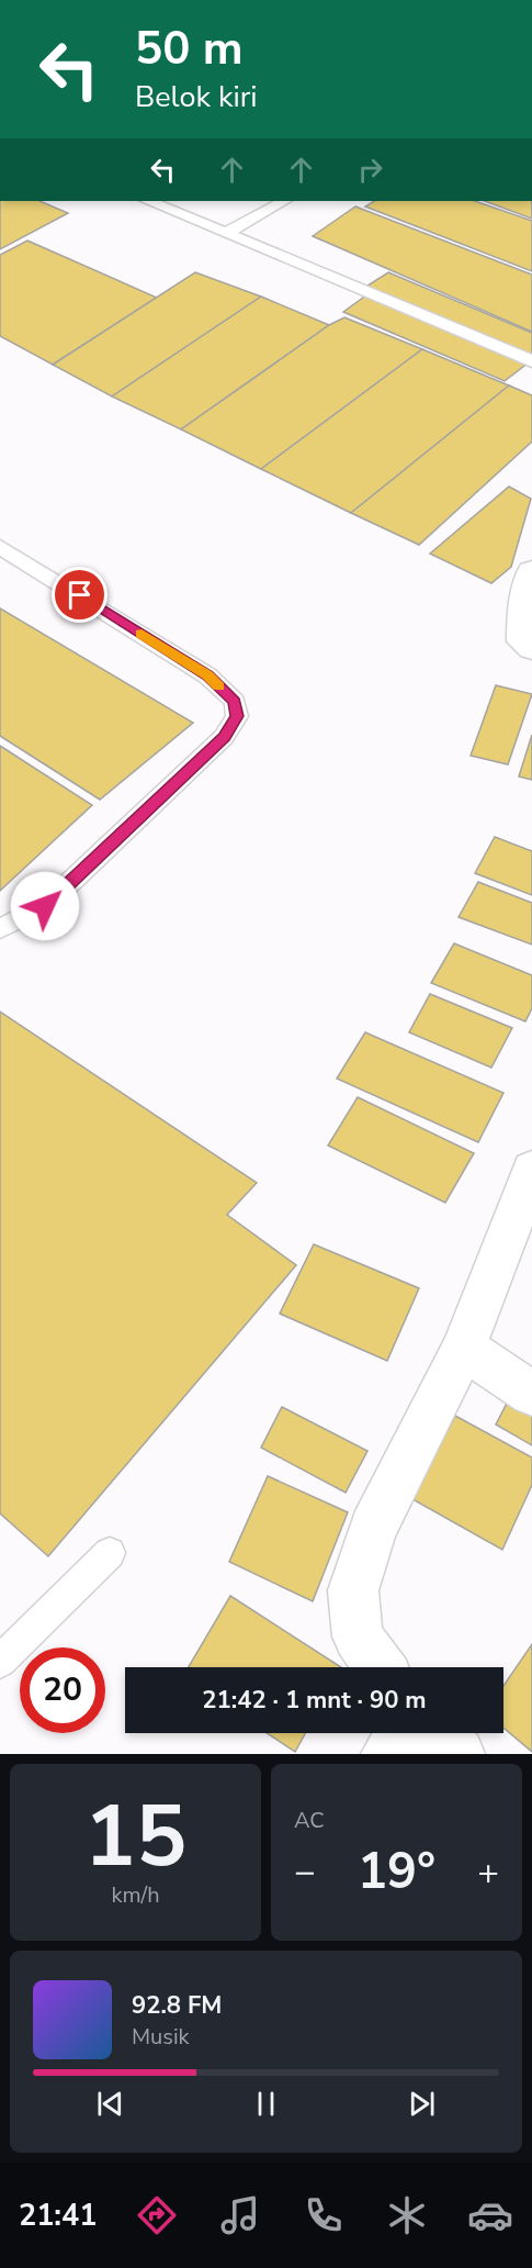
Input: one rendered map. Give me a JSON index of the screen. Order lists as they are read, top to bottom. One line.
{"page":{"turn":["50 m","Belok kiri"],"limit":"20","trip":"21:42 · 1 mnt · 90 m","tile":[["15","km/h"],"AC"],"heat":["−","19°","+"],"song":["92.8 FM","Musik"],"tabs":"21:41"}}
